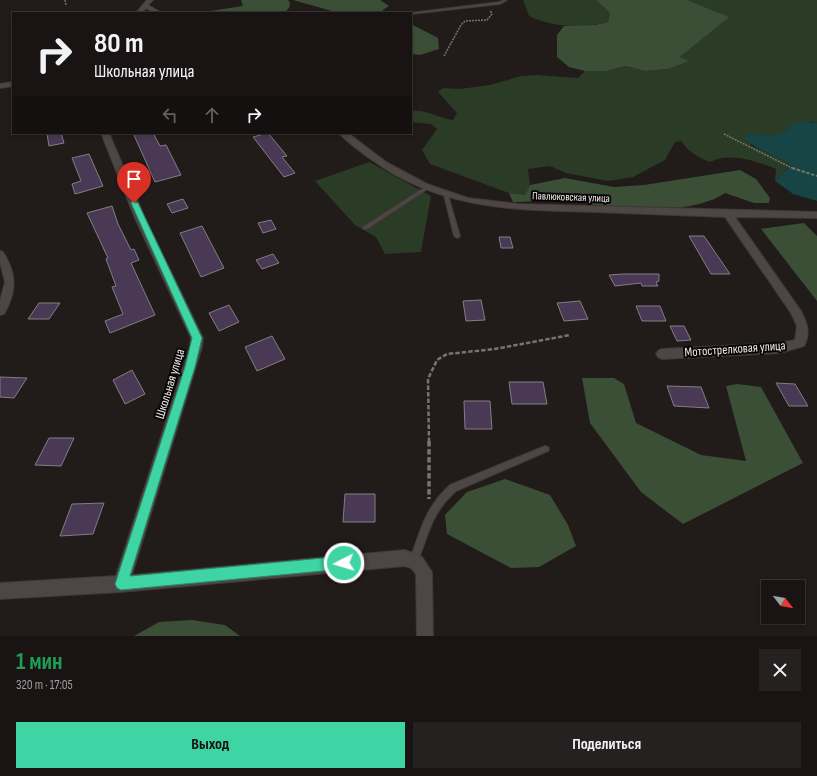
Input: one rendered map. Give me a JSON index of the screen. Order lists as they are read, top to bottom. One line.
{"streets":{"street":["Павлюковская улица","Мотострелковая улица","Школьная улица"]},"crossings":[["Павлюковская улица","Мотострелковая улица"]],"north":"bottom right","page":{"turn":["80 m","Школьная улица"],"heading":["1 мин","320 m · 17:05"],"buttons":["Выход","Поделиться"]}}
